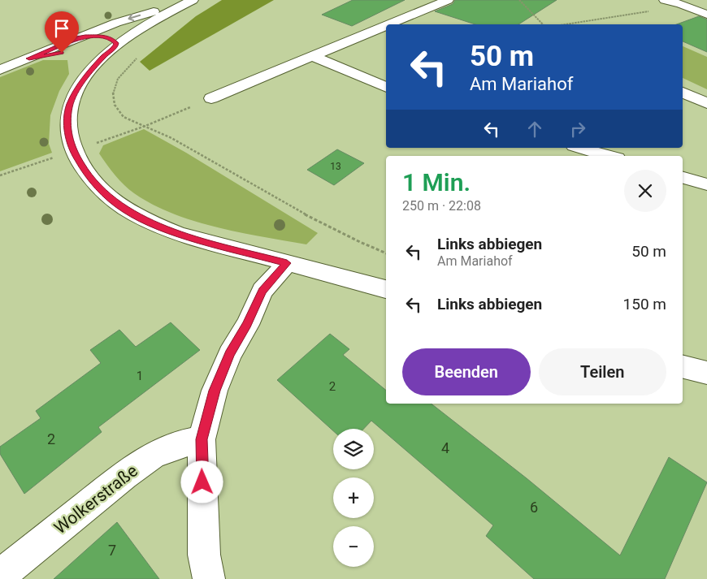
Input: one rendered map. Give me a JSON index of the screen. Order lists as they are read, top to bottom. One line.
{"streets":{"street":["Wolkerstraße"]},"house_numbers":["13","1","2","2","4","6","7"],"page":{"turn":["50 m","Am Mariahof"],"heading":["1 Min.","250 m · 22:08"],"list":[{"name":"Links abbiegen","note":"Am Mariahof","value":"50 m"},{"name":"Links abbiegen","value":"150 m"}],"buttons":["Beenden","Teilen"],"map_buttons":["+","−"]}}
